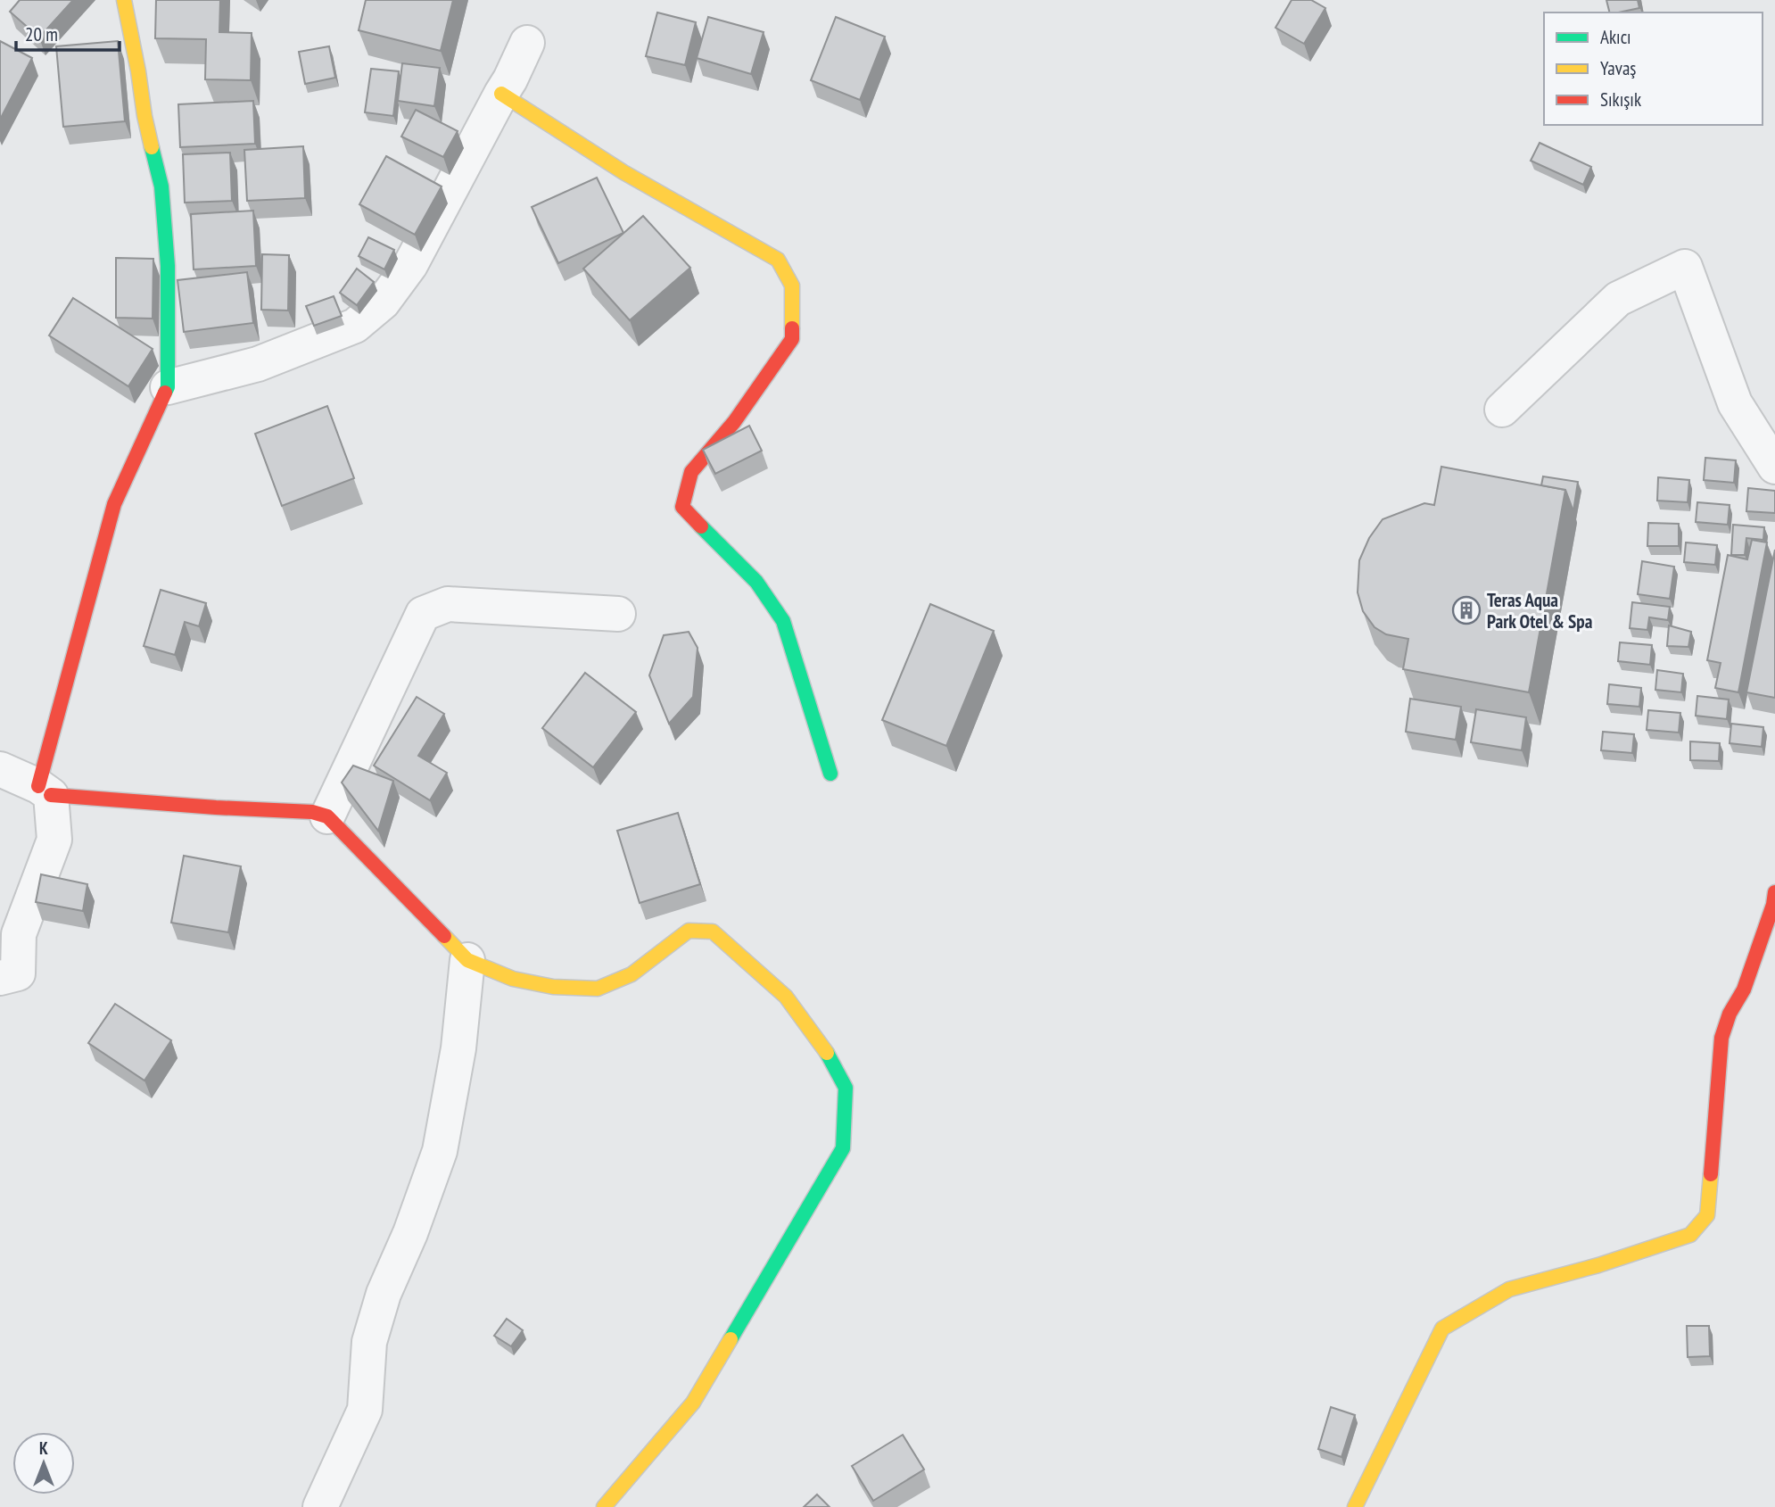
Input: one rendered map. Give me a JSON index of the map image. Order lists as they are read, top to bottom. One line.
{"places":{"building":["Teras Aqua Park Otel & Spa"]},"legend":["Akıcı","Yavaş","Sıkışık"],"scale_bar":"20 m","north":"top"}
